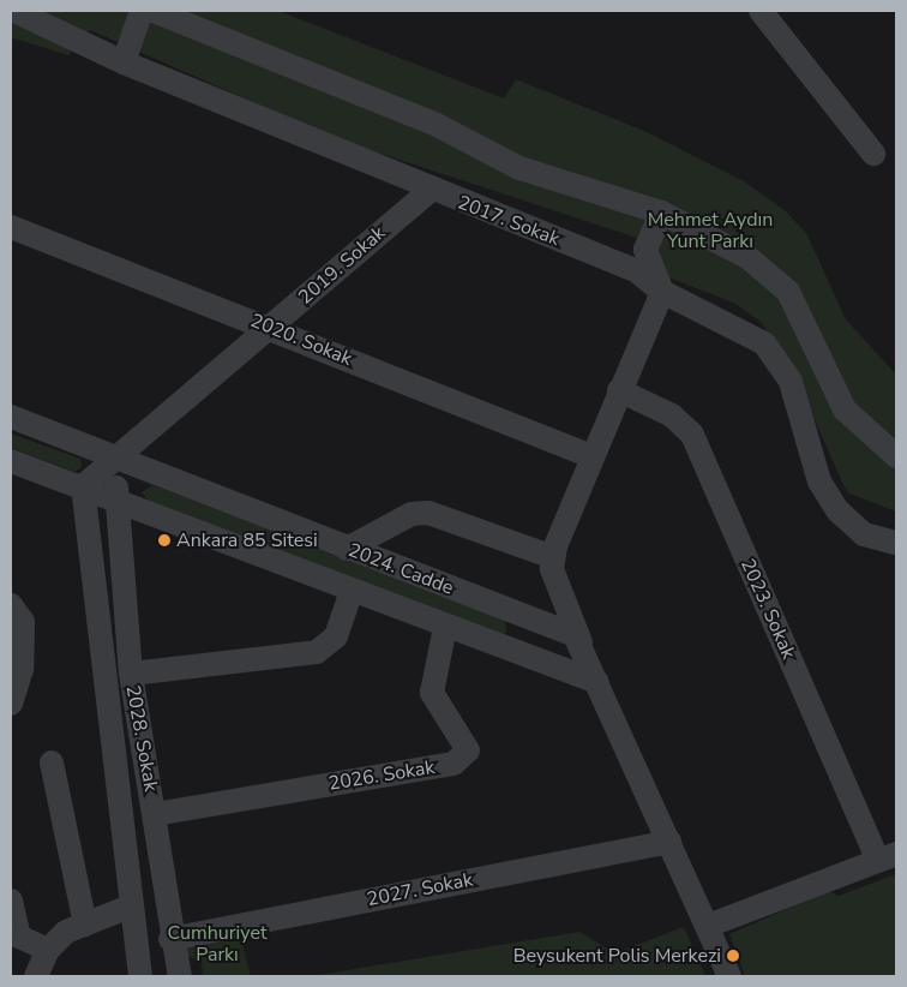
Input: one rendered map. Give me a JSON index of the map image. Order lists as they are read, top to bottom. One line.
{"streets":{"street":["2017. Sokak","2019. Sokak","2020. Sokak","2024. Cadde","2023. Sokak","2028. Sokak","2026. Sokak","2027. Sokak"]},"crossings":[["2017. Sokak","2019. Sokak"],["2019. Sokak","2020. Sokak"],["2019. Sokak","2024. Cadde"],["2019. Sokak","2028. Sokak"],["2024. Cadde","2028. Sokak"],["2024. Cadde","2026. Sokak"],["2028. Sokak","2026. Sokak"],["2028. Sokak","2027. Sokak"]],"parks":["Mehmet Aydın Yunt Parkı","Cumhuriyet Parkı"],"places":["Ankara 85 Sitesi","Beysukent Polis Merkezi"]}
